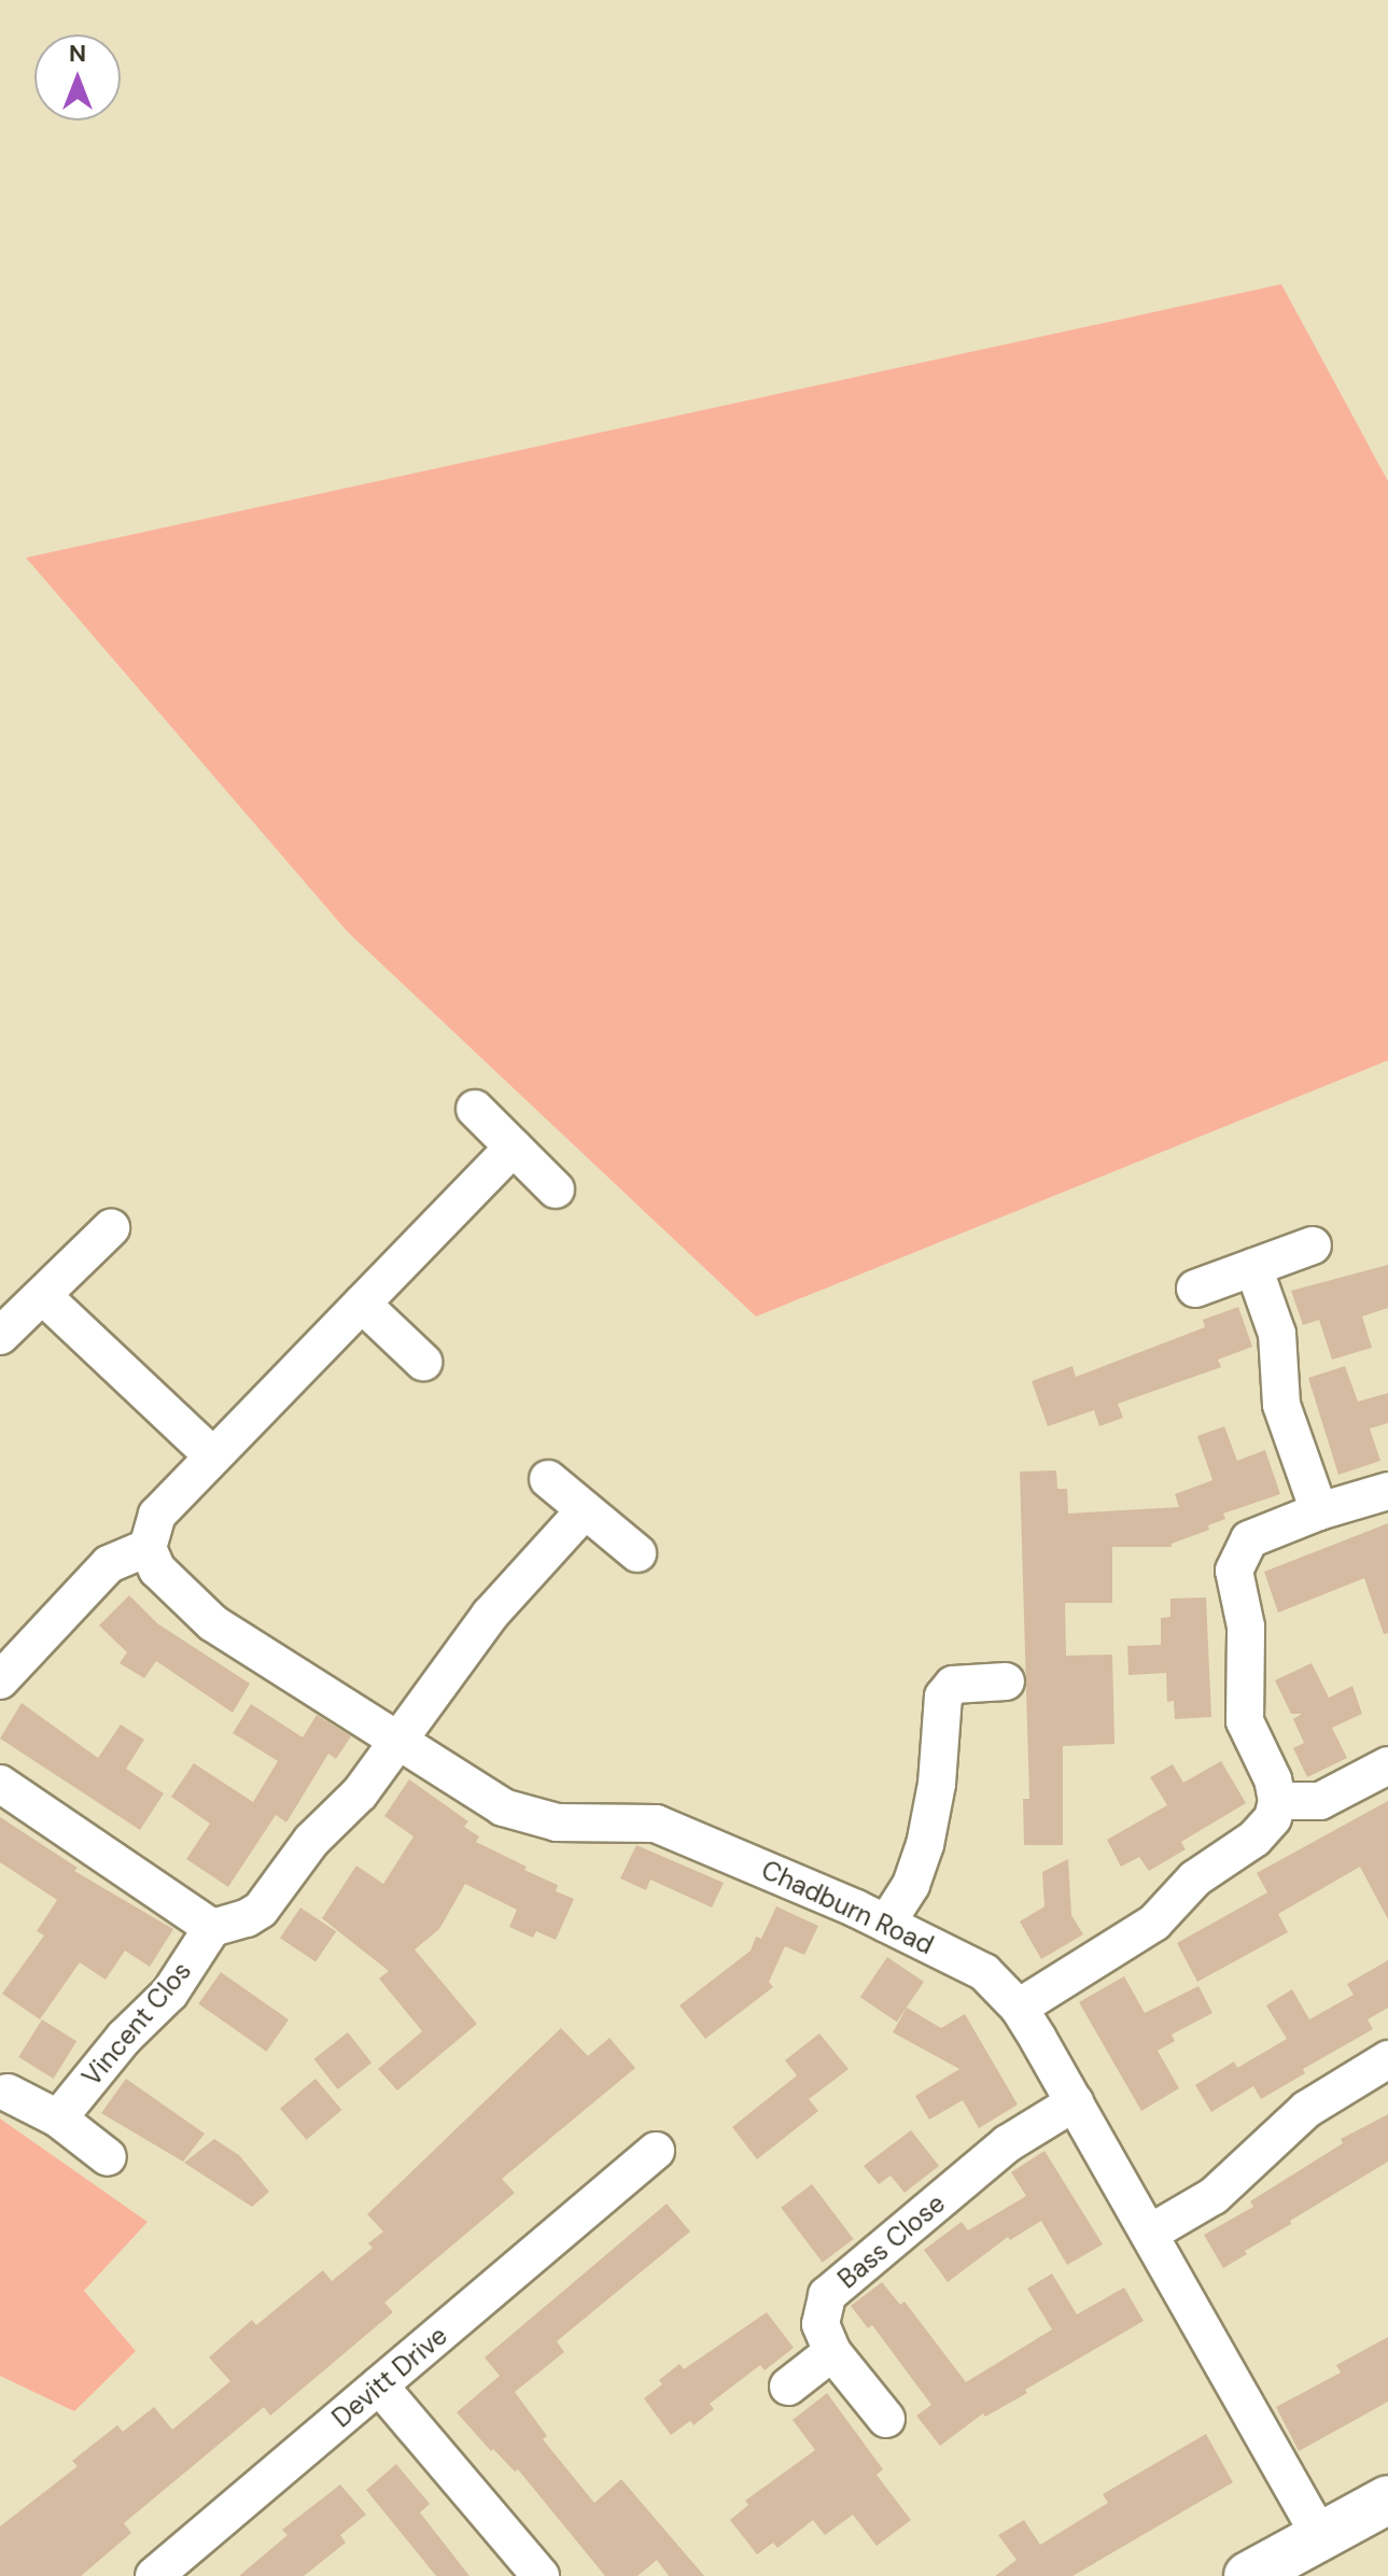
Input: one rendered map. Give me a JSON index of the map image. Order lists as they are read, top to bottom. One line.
{"streets":{"street":["Chadburn Road","Vincent Clos","Bass Close","Devitt Drive"]},"crossings":[["Chadburn Road","Bass Close"]],"north":"top"}
